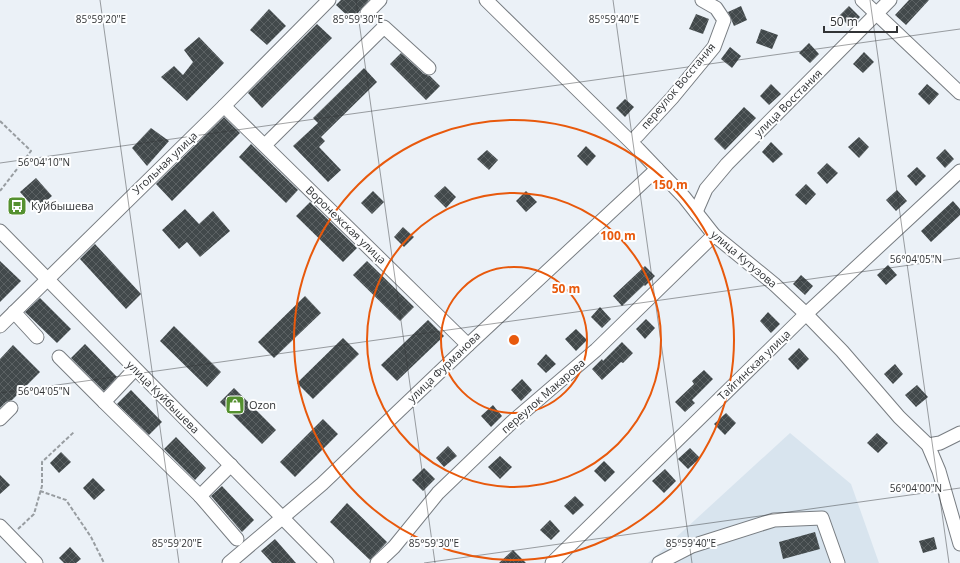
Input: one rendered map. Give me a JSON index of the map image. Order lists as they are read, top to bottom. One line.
{"streets":{"street":["переулок Восстания","улица Восстания","Угольная улица","Воронежская улица","улица Кутузова","Тайгинская улица","улица Фурманова","переулок Макарова","улица Куйбышева"]},"crossings":[["улица Восстания","улица Кутузова"],["Угольная улица","Воронежская улица"],["Угольная улица","улица Куйбышева"],["Воронежская улица","улица Фурманова"],["улица Кутузова","Тайгинская улица"],["улица Кутузова","улица Фурманова"],["улица Кутузова","переулок Макарова"],["улица Фурманова","улица Куйбышева"]],"places":{"bus stop":["Куйбышева"],"shop":["Ozon"]},"scale_bar":"50 m","coordinates":["85°59'20\"E","85°59'30\"E","85°59'40\"E","56°04'10\"N","56°04'05\"N","56°04'00\"N"],"rings":["150 m","100 m","50 m"]}
